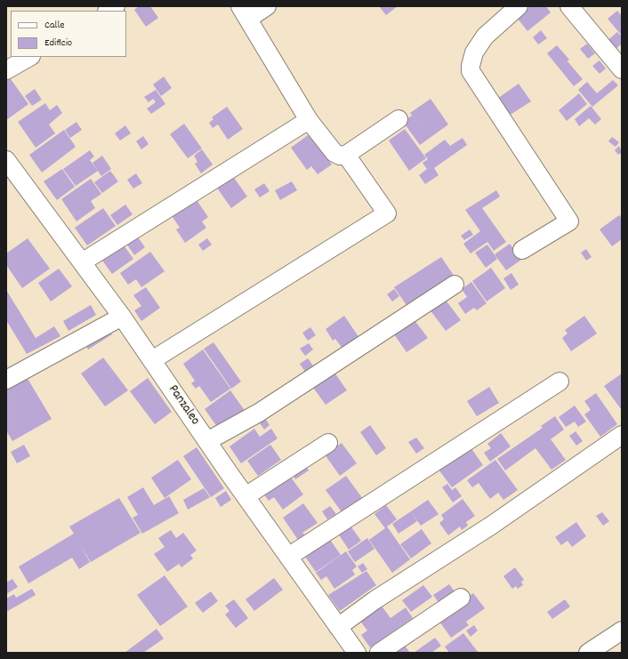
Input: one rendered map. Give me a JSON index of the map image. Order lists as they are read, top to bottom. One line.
{"streets":{"street":["Panzaleo"]},"legend":["Calle","Edificio"]}
